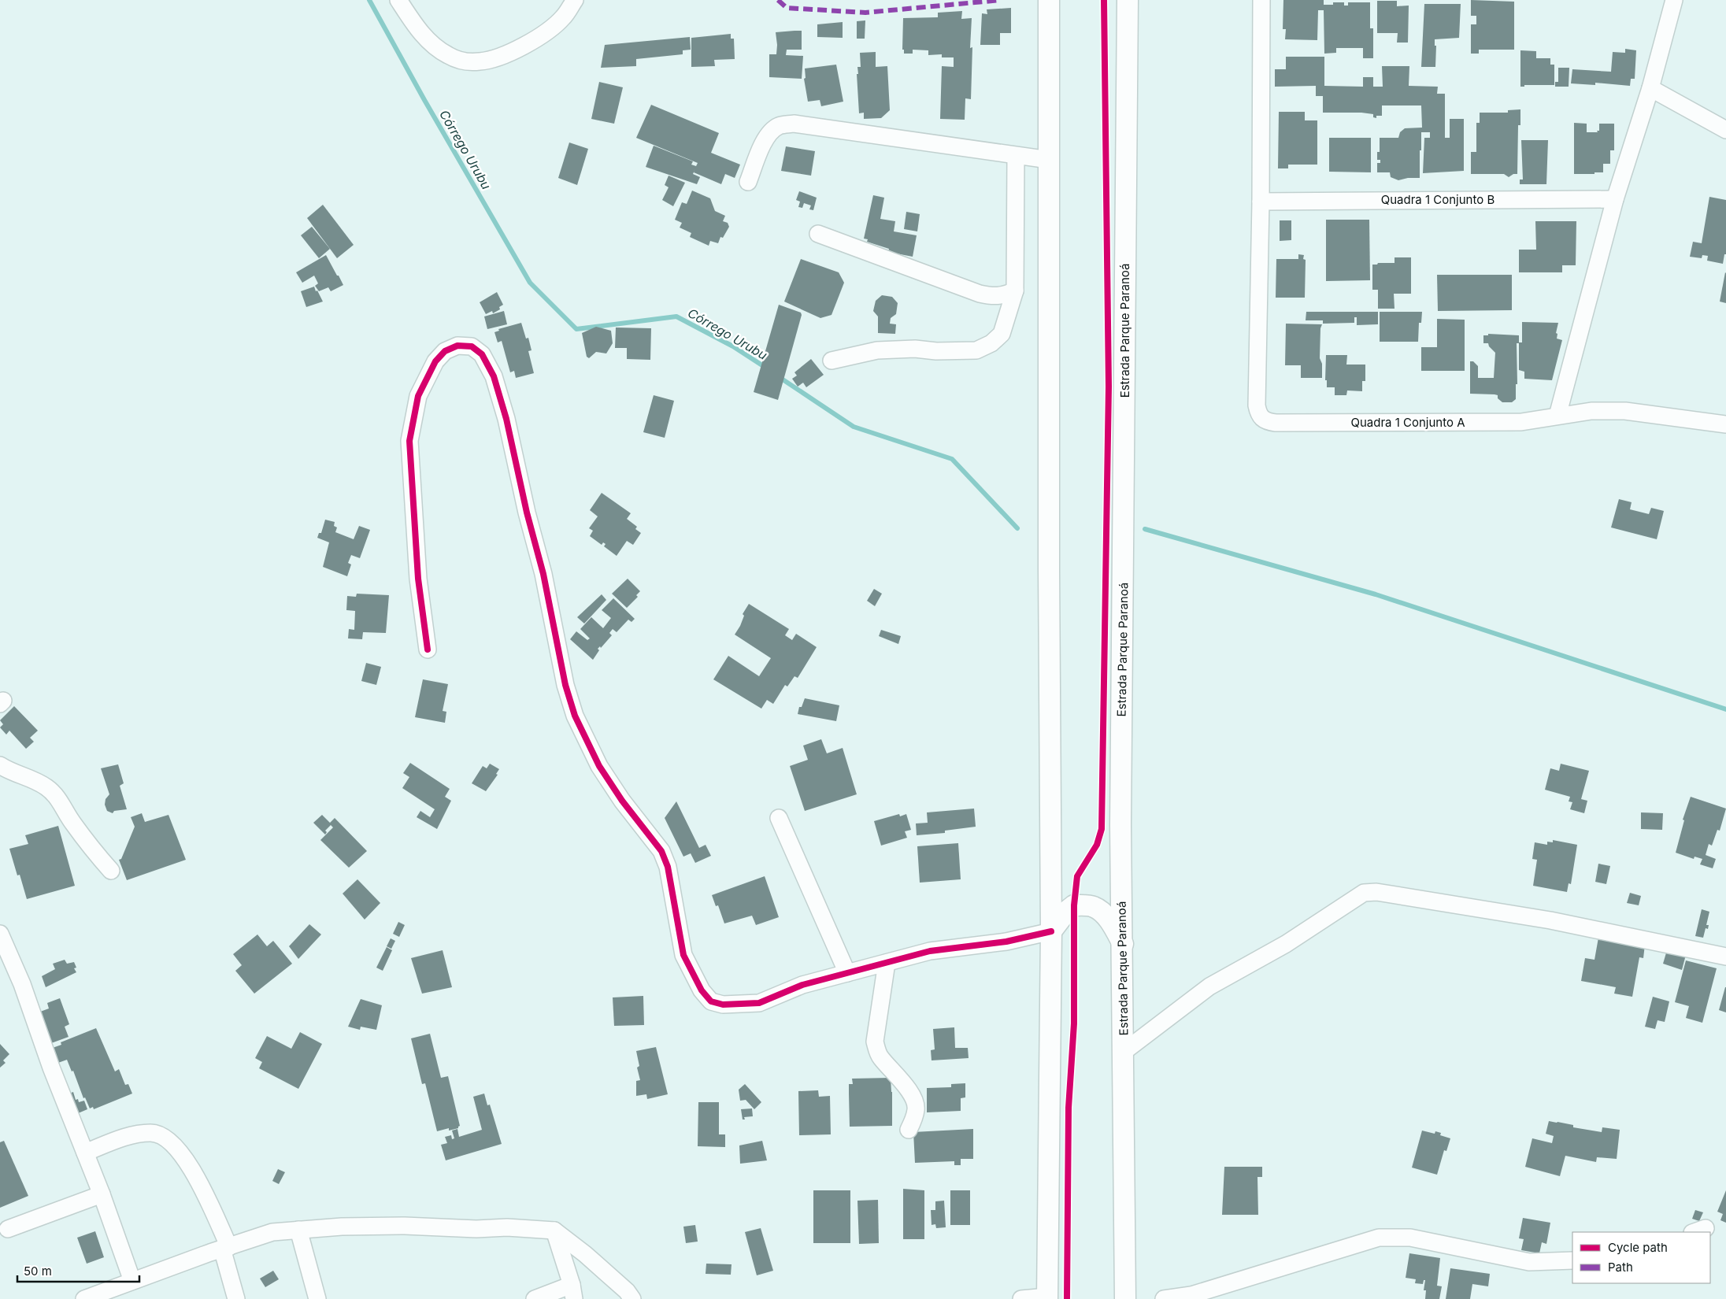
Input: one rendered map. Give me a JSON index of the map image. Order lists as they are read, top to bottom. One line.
{"streets":{"main road":["Estrada Parque Paranoá"],"street":["Quadra 1 Conjunto B","Quadra 1 Conjunto A"]},"crossings":[["Quadra 1 Conjunto B","Quadra 1 Conjunto A"]],"water":["Córrego Urubu"],"legend":["Cycle path","Path"],"scale_bar":"50 m"}
